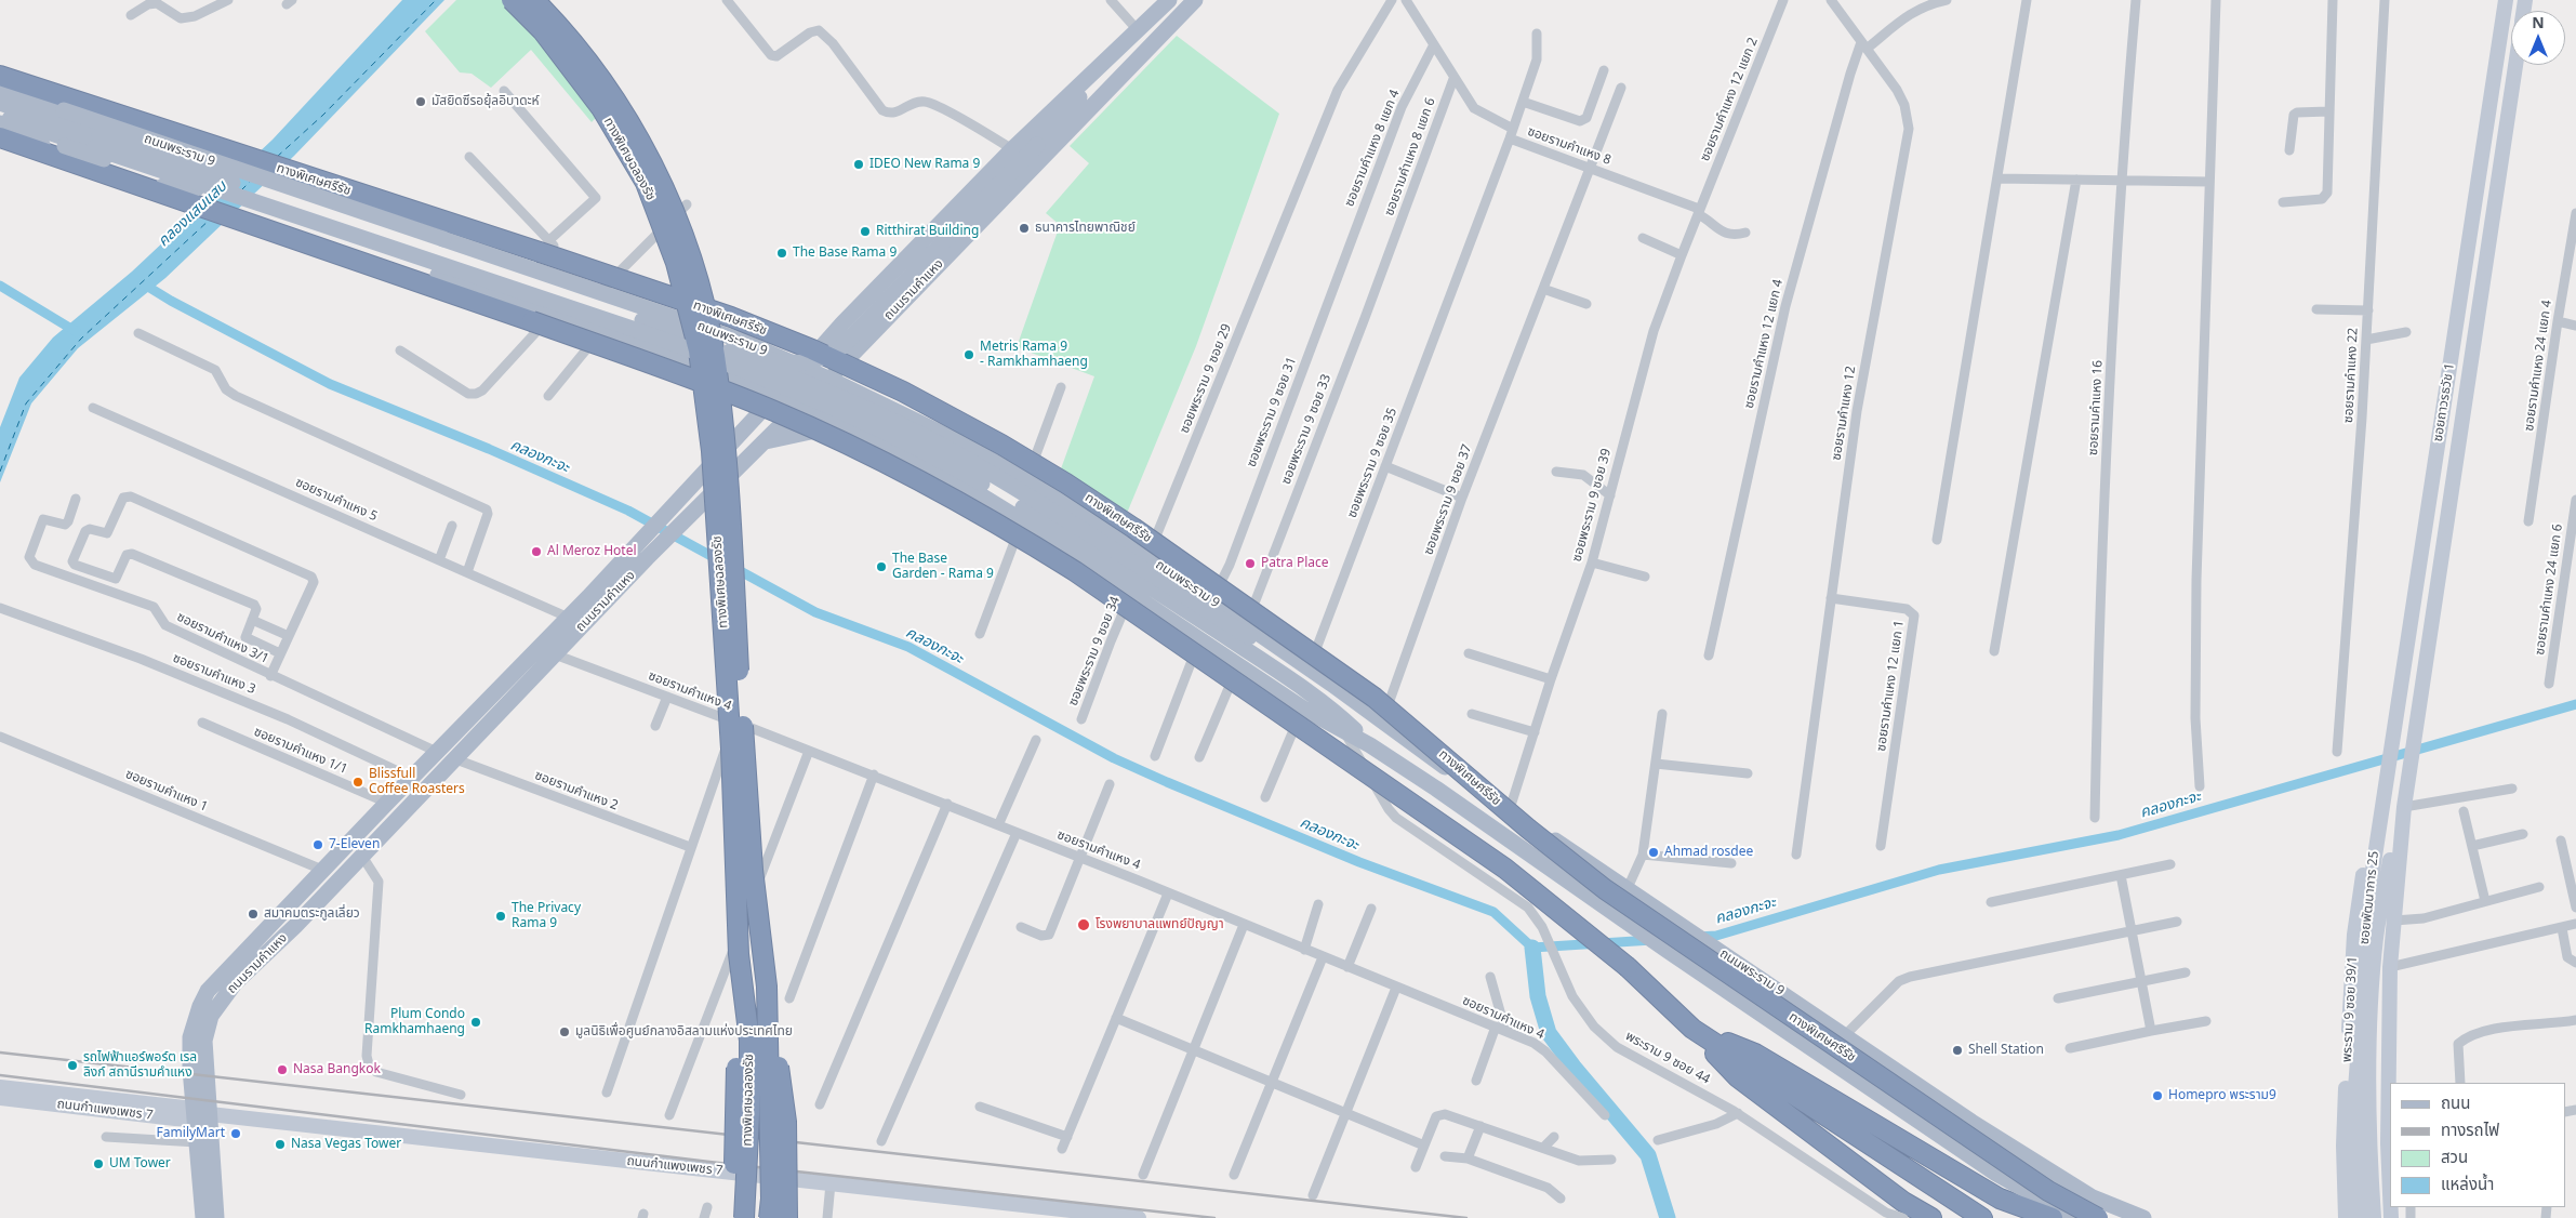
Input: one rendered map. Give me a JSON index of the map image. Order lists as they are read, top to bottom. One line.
{"streets":{"highway":["ทางพิเศษฉลองรัช","ทางพิเศษศรีรัช"],"main road":["ถนนพระราม 9","ถนนรามคำแหง","ซอยถาวรธวัช 1","ซอยพัฒนาการ 25","พระราม 9 ซอย 39/1","ถนนกำแพงเพชร 7"],"street":["ซอยรามคำแหง 12 แยก 2","ซอยรามคำแหง 8","ซอยรามคำแหง 8 แยก 4","ซอยรามคำแหง 8 แยก 6","ซอยรามคำแหง 12 แยก 4","ซอยรามคำแหง 24 แยก 4","ซอยรามคำแหง 22","ซอยพระราม 9 ซอย 29","ซอยรามคำแหง 16","ซอยพระราม 9 ซอย 31","ซอยรามคำแหง 12","ซอยพระราม 9 ซอย 33","ซอยพระราม 9 ซอย 35","ซอยรามคำแหง 5","ซอยพระราม 9 ซอย 37","ซอยพระราม 9 ซอย 39","ซอยรามคำแหง 24 แยก 6","ซอยรามคำแหง 3/1","ซอยพระราม 9 ซอย 34","ซอยรามคำแหง 3","ซอยรามคำแหง 12 แยก 1","ซอยรามคำแหง 4","ซอยรามคำแหง 1/1","ซอยรามคำแหง 1","ซอยรามคำแหง 2","พระราม 9 ซอย 44"]},"crossings":[["ซอยรามคำแหง 12 แยก 2","ซอยรามคำแหง 8"],["ซอยรามคำแหง 12 แยก 2","ซอยพระราม 9 ซอย 39"],["ซอยรามคำแหง 8","ซอยรามคำแหง 8 แยก 4"],["ซอยรามคำแหง 8","ซอยรามคำแหง 8 แยก 6"],["ซอยรามคำแหง 8","ซอยพระราม 9 ซอย 35"],["ซอยรามคำแหง 8","ซอยพระราม 9 ซอย 37"],["ซอยรามคำแหง 8","ซอยพระราม 9 ซอย 39"],["ซอยรามคำแหง 8 แยก 4","ซอยพระราม 9 ซอย 31"],["ถนนพระราม 9","ถนนรามคำแหง"],["ถนนพระราม 9","ซอยพระราม 9 ซอย 29"],["ถนนพระราม 9","ซอยพระราม 9 ซอย 31"],["ถนนพระราม 9","ซอยพระราม 9 ซอย 33"],["ถนนพระราม 9","ซอยพระราม 9 ซอย 35"],["ถนนพระราม 9","ซอยพระราม 9 ซอย 37"],["ถนนพระราม 9","ซอยพระราม 9 ซอย 39"],["ถนนพระราม 9","ซอยพระราม 9 ซอย 34"],["ถนนพระราม 9","พระราม 9 ซอย 44"],["ซอยรามคำแหง 8 แยก 6","ซอยพระราม 9 ซอย 33"],["ถนนรามคำแหง","ซอยรามคำแหง 5"],["ถนนรามคำแหง","ซอยรามคำแหง 3/1"],["ถนนรามคำแหง","ซอยรามคำแหง 3"],["ถนนรามคำแหง","ซอยรามคำแหง 4"],["ถนนรามคำแหง","ซอยรามคำแหง 1/1"],["ถนนรามคำแหง","ซอยรามคำแหง 1"],["ถนนรามคำแหง","ซอยรามคำแหง 2"],["ถนนรามคำแหง","ถนนกำแพงเพชร 7"],["ซอยรามคำแหง 12 แยก 4","ซอยรามคำแหง 12"],["ซอยถาวรธวัช 1","ซอยพัฒนาการ 25"],["ซอยถาวรธวัช 1","พระราม 9 ซอย 39/1"],["ซอยรามคำแหง 12","ซอยรามคำแหง 12 แยก 1"],["ซอยพัฒนาการ 25","พระราม 9 ซอย 39/1"]],"water":["คลองแสนแสบ","คลองกะจะ"],"places":["มัสยิดซีรอยุ้ลอิบาดะห์","IDEO New Rama 9","ธนาคารไทยพาณิชย์","Ritthirat Building","The Base Rama 9","Metris Rama 9 - Ramkhamhaeng","Al Meroz Hotel","Patra Place","The Base Garden - Rama 9","Blissfull Coffee Roasters","7-Eleven","Ahmad rosdee","สมาคมตระกูลเลี่ยว","The Privacy Rama 9","โรงพยาบาลแพทย์ปัญญา","Plum Condo Ramkhamhaeng","มูลนิธิเพื่อศูนย์กลางอิสลามแห่งประเทศไทย","Shell Station","รถไฟฟ้าแอร์พอร์ต เรล ลิงก์ สถานีรามคำแหง","Nasa Bangkok","Homepro พระราม9","FamilyMart","Nasa Vegas Tower","UM Tower"],"legend":["ถนน","ทางรถไฟ","สวน","แหล่งน้ำ"],"north":"top"}
